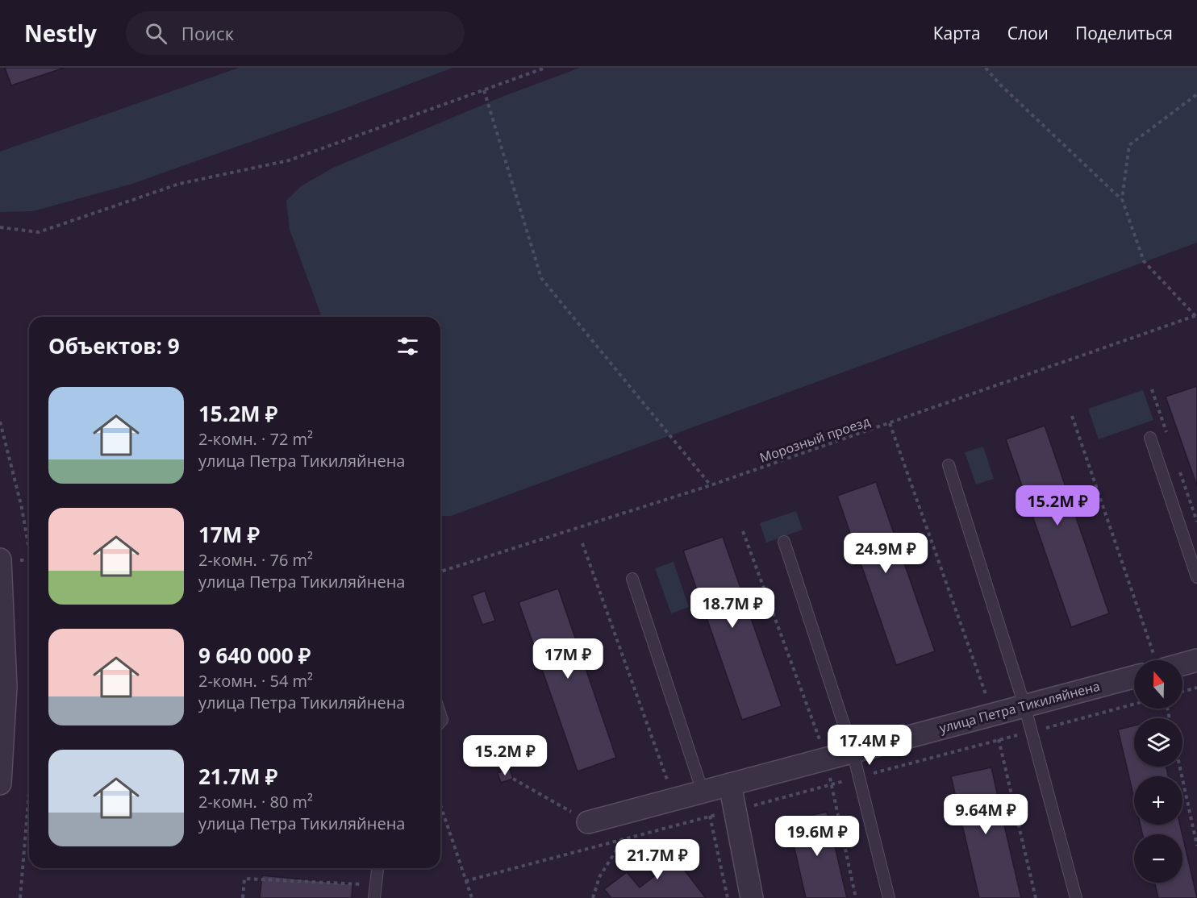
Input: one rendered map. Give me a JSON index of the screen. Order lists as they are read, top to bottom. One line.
{"streets":{"street":["улица Петра Тикиляйнена"],"path":["Морозный проезд"]},"north":"top","page":{"header":"Nestly","search":"Поиск","nav":["Карта","Слои","Поделиться"],"heading":"Объектов: 9","list":[{"name":"15.2M ₽","note":"2-комн. · 72 m² · улица Петра Тикиляйнена"},{"name":"17M ₽","note":"2-комн. · 76 m² · улица Петра Тикиляйнена"},{"name":"9 640 000 ₽","note":"2-комн. · 54 m² · улица Петра Тикиляйнена"},{"name":"21.7M ₽","note":"2-комн. · 80 m² · улица Петра Тикиляйнена"}],"price":["15.2M ₽","24.9M ₽","18.7M ₽","17M ₽","17.4M ₽","15.2M ₽","9.64M ₽","19.6M ₽","21.7M ₽"],"map_buttons":["+","−"]}}
